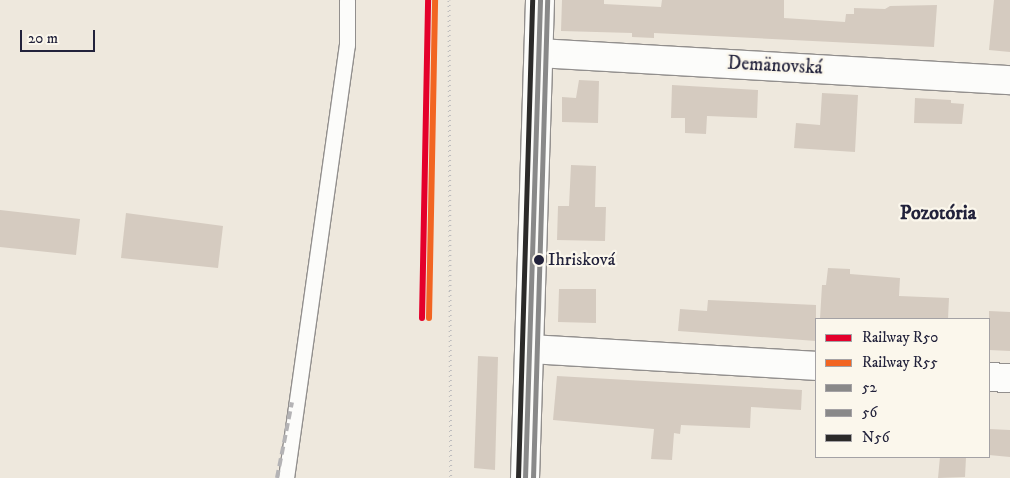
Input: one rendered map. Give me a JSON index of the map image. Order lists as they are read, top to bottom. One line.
{"streets":{"street":["Demänovská"]},"districts":["Pozotória"],"places":["Ihrisková"],"lines":["rail line R50","rail line R55","transit line 52","transit line 56","transit line N56"],"legend":["Railway R50","Railway R55","52","56","N56"],"scale_bar":"20 m"}
